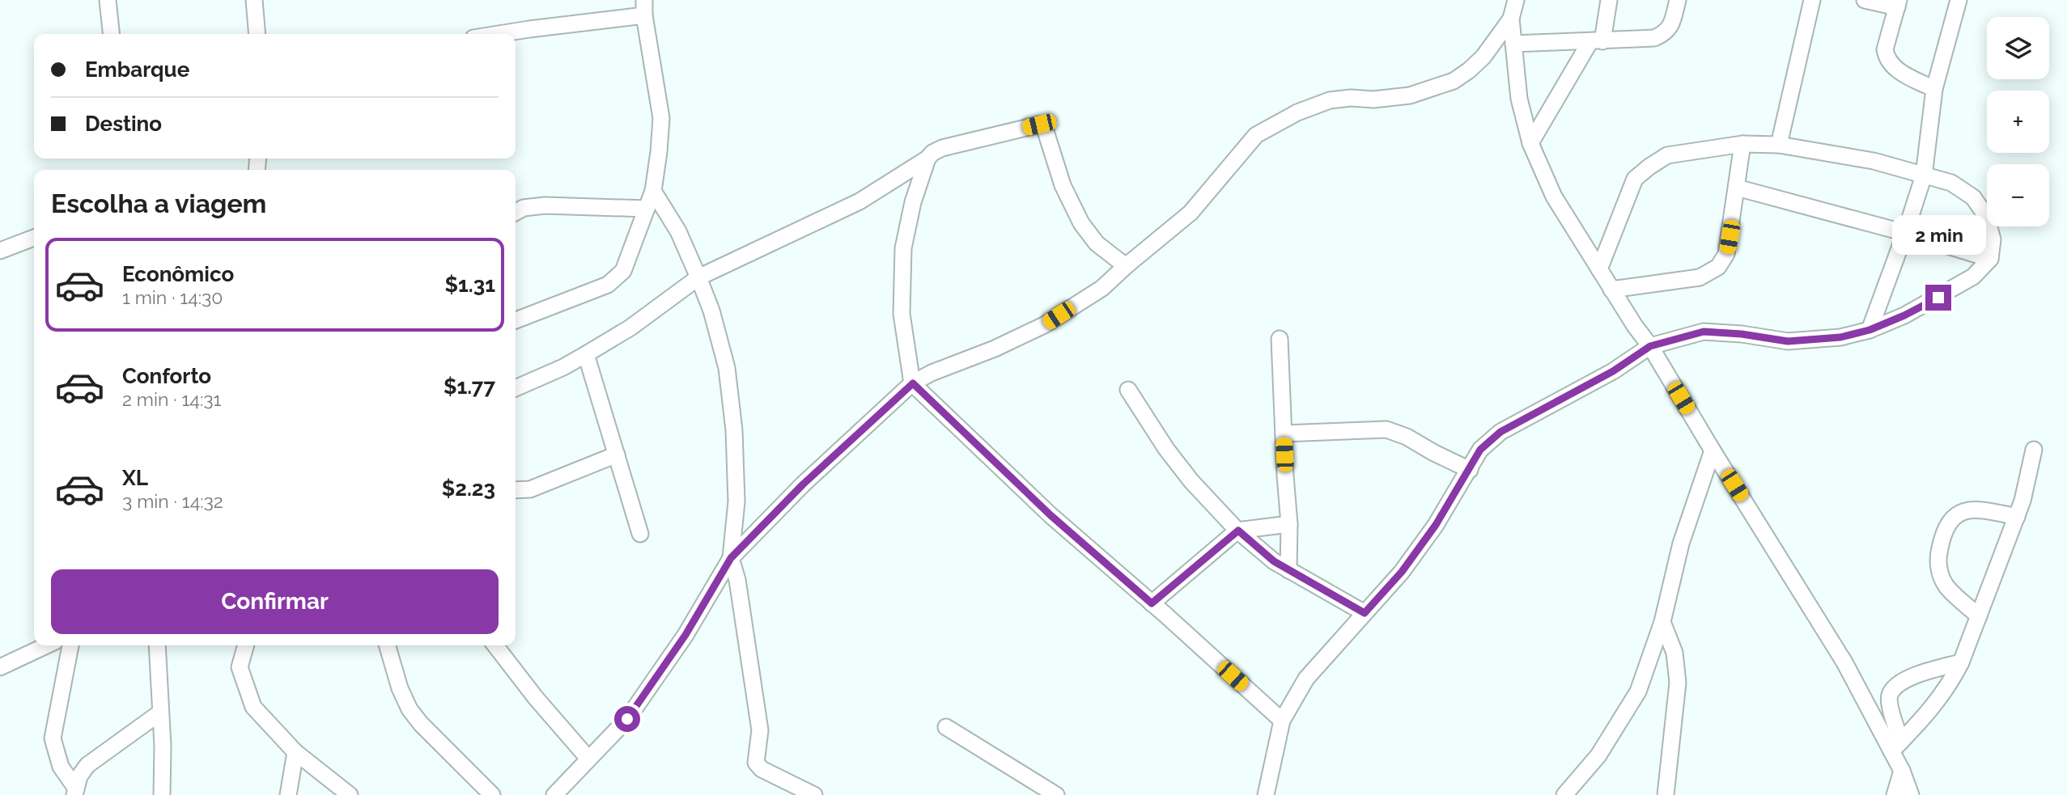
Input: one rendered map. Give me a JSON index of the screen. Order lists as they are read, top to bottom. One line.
{"page":{"map_buttons":["+","−"],"banner":["Embarque","Destino"],"heading":"Escolha a viagem","bubble":"2 min","list":[{"name":"Econômico","note":"1 min · 14:30","value":"$1.31"},{"name":"Conforto","note":"2 min · 14:31","value":"$1.77"},{"name":"XL","note":"3 min · 14:32","value":"$2.23"}],"buttons":"Confirmar"}}
